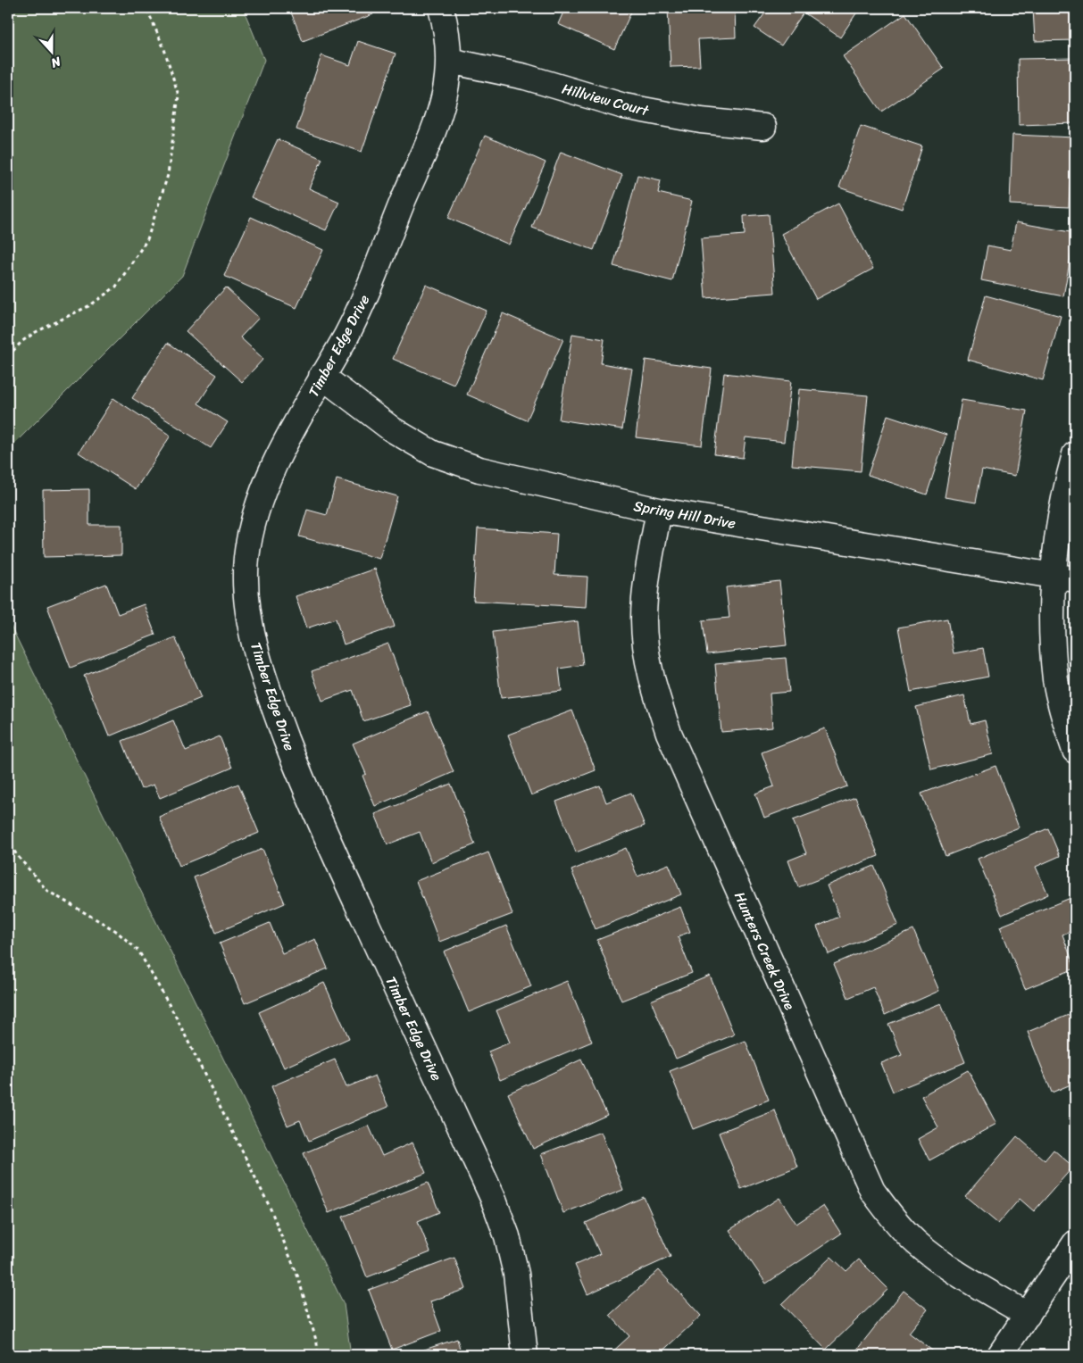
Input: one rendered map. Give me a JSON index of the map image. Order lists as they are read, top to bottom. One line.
{"streets":{"street":["Hillview Court","Timber Edge Drive","Spring Hill Drive","Hunters Creek Drive"]},"crossings":[["Hillview Court","Timber Edge Drive"],["Timber Edge Drive","Spring Hill Drive"],["Spring Hill Drive","Hunters Creek Drive"]],"north":"bottom"}
